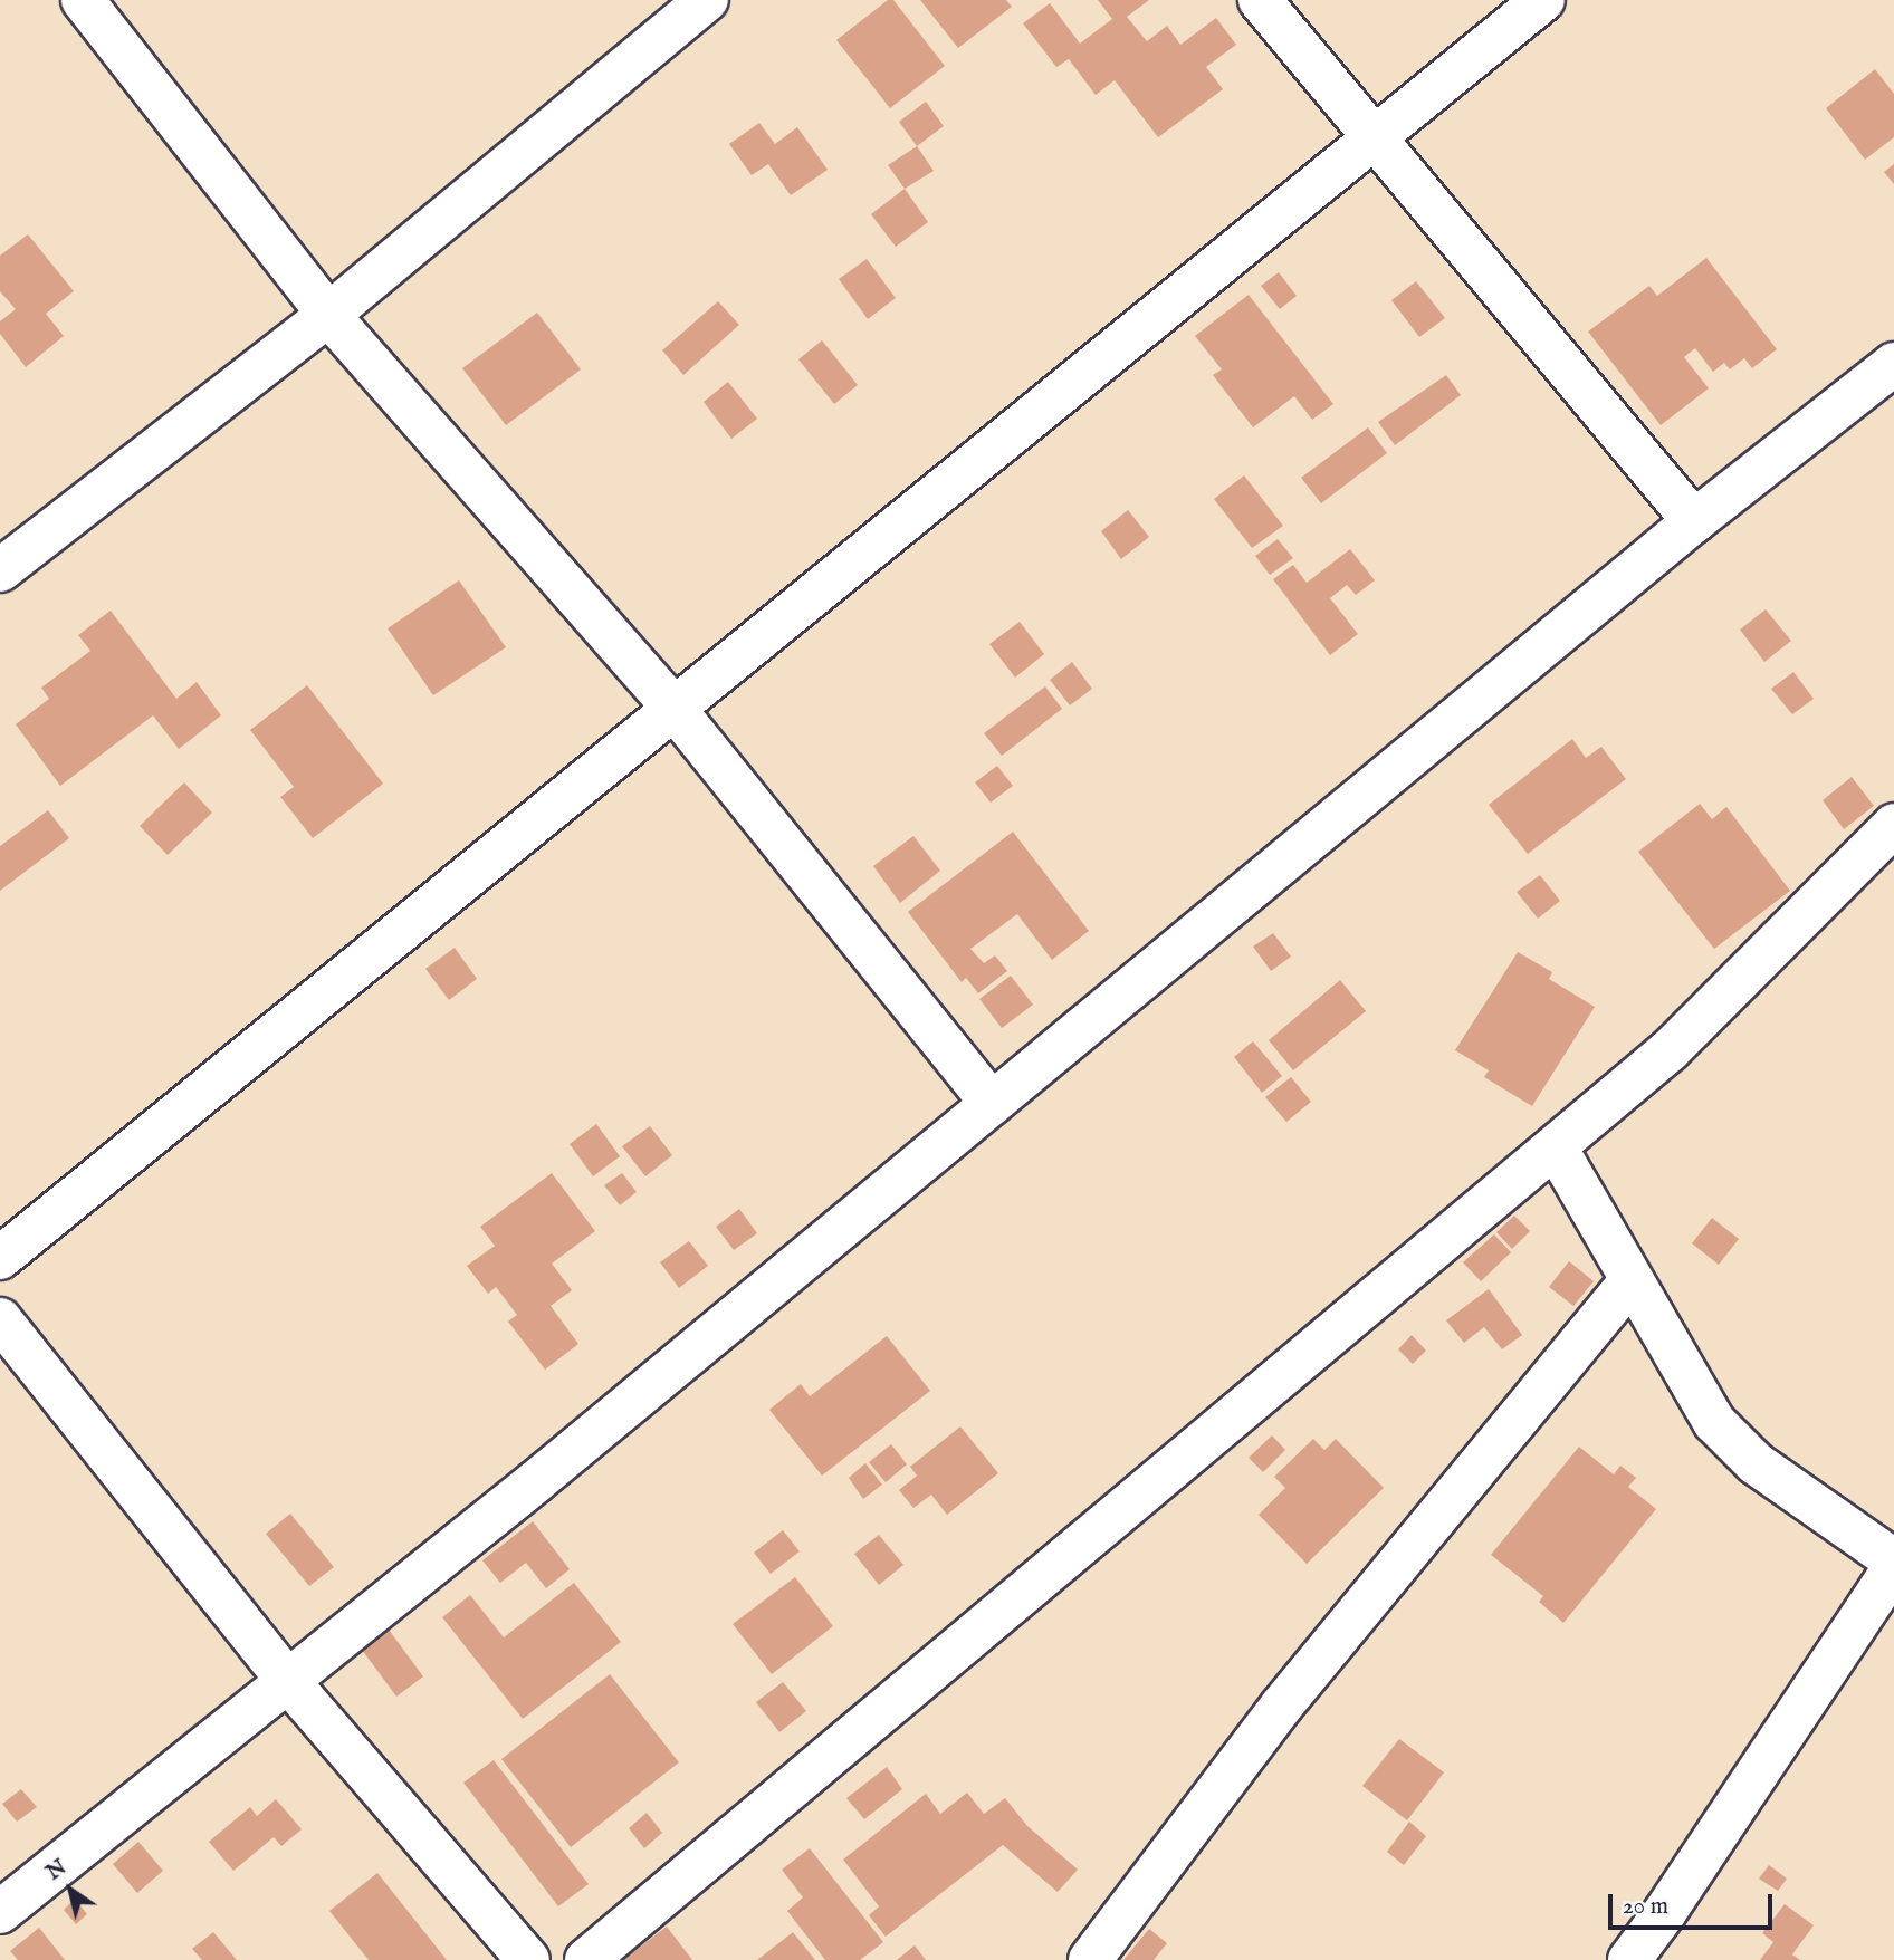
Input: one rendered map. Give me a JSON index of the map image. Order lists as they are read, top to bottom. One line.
{"scale_bar":"20 m","north":"top left"}
